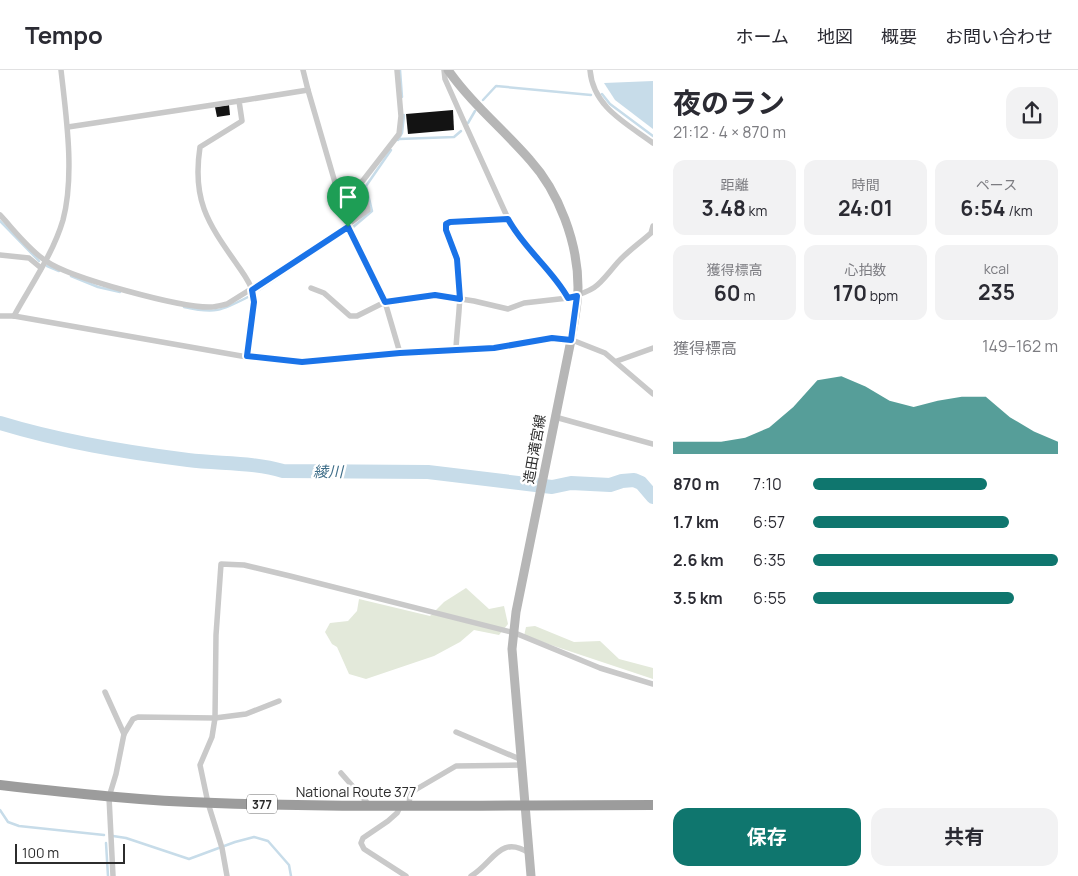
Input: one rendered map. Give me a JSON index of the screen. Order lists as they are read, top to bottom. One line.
{"streets":{"highway":["National Route 377","377"],"main road":["造田滝宮線"]},"crossings":[["造田滝宮線","National Route 377"]],"water":["綾川"],"scale_bar":"100 m","page":{"header":"Tempo","nav":["ホーム","地図","概要","お問い合わせ"],"heading":["夜のラン","21:12 · 4 × 870 m"],"stats":[["距離","3.48 km"],["時間","24:01"],["ペース","6:54 /km"],["獲得標高","60 m"],["心拍数","170 bpm"],["kcal","235"]],"chart":["獲得標高","149–162 m"],"list":[{"name":"870 m","note":"7:10"},{"name":"1.7 km","note":"6:57"},{"name":"2.6 km","note":"6:35"},{"name":"3.5 km","note":"6:55"}],"buttons":["保存","共有"],"scale":"100 m"}}
